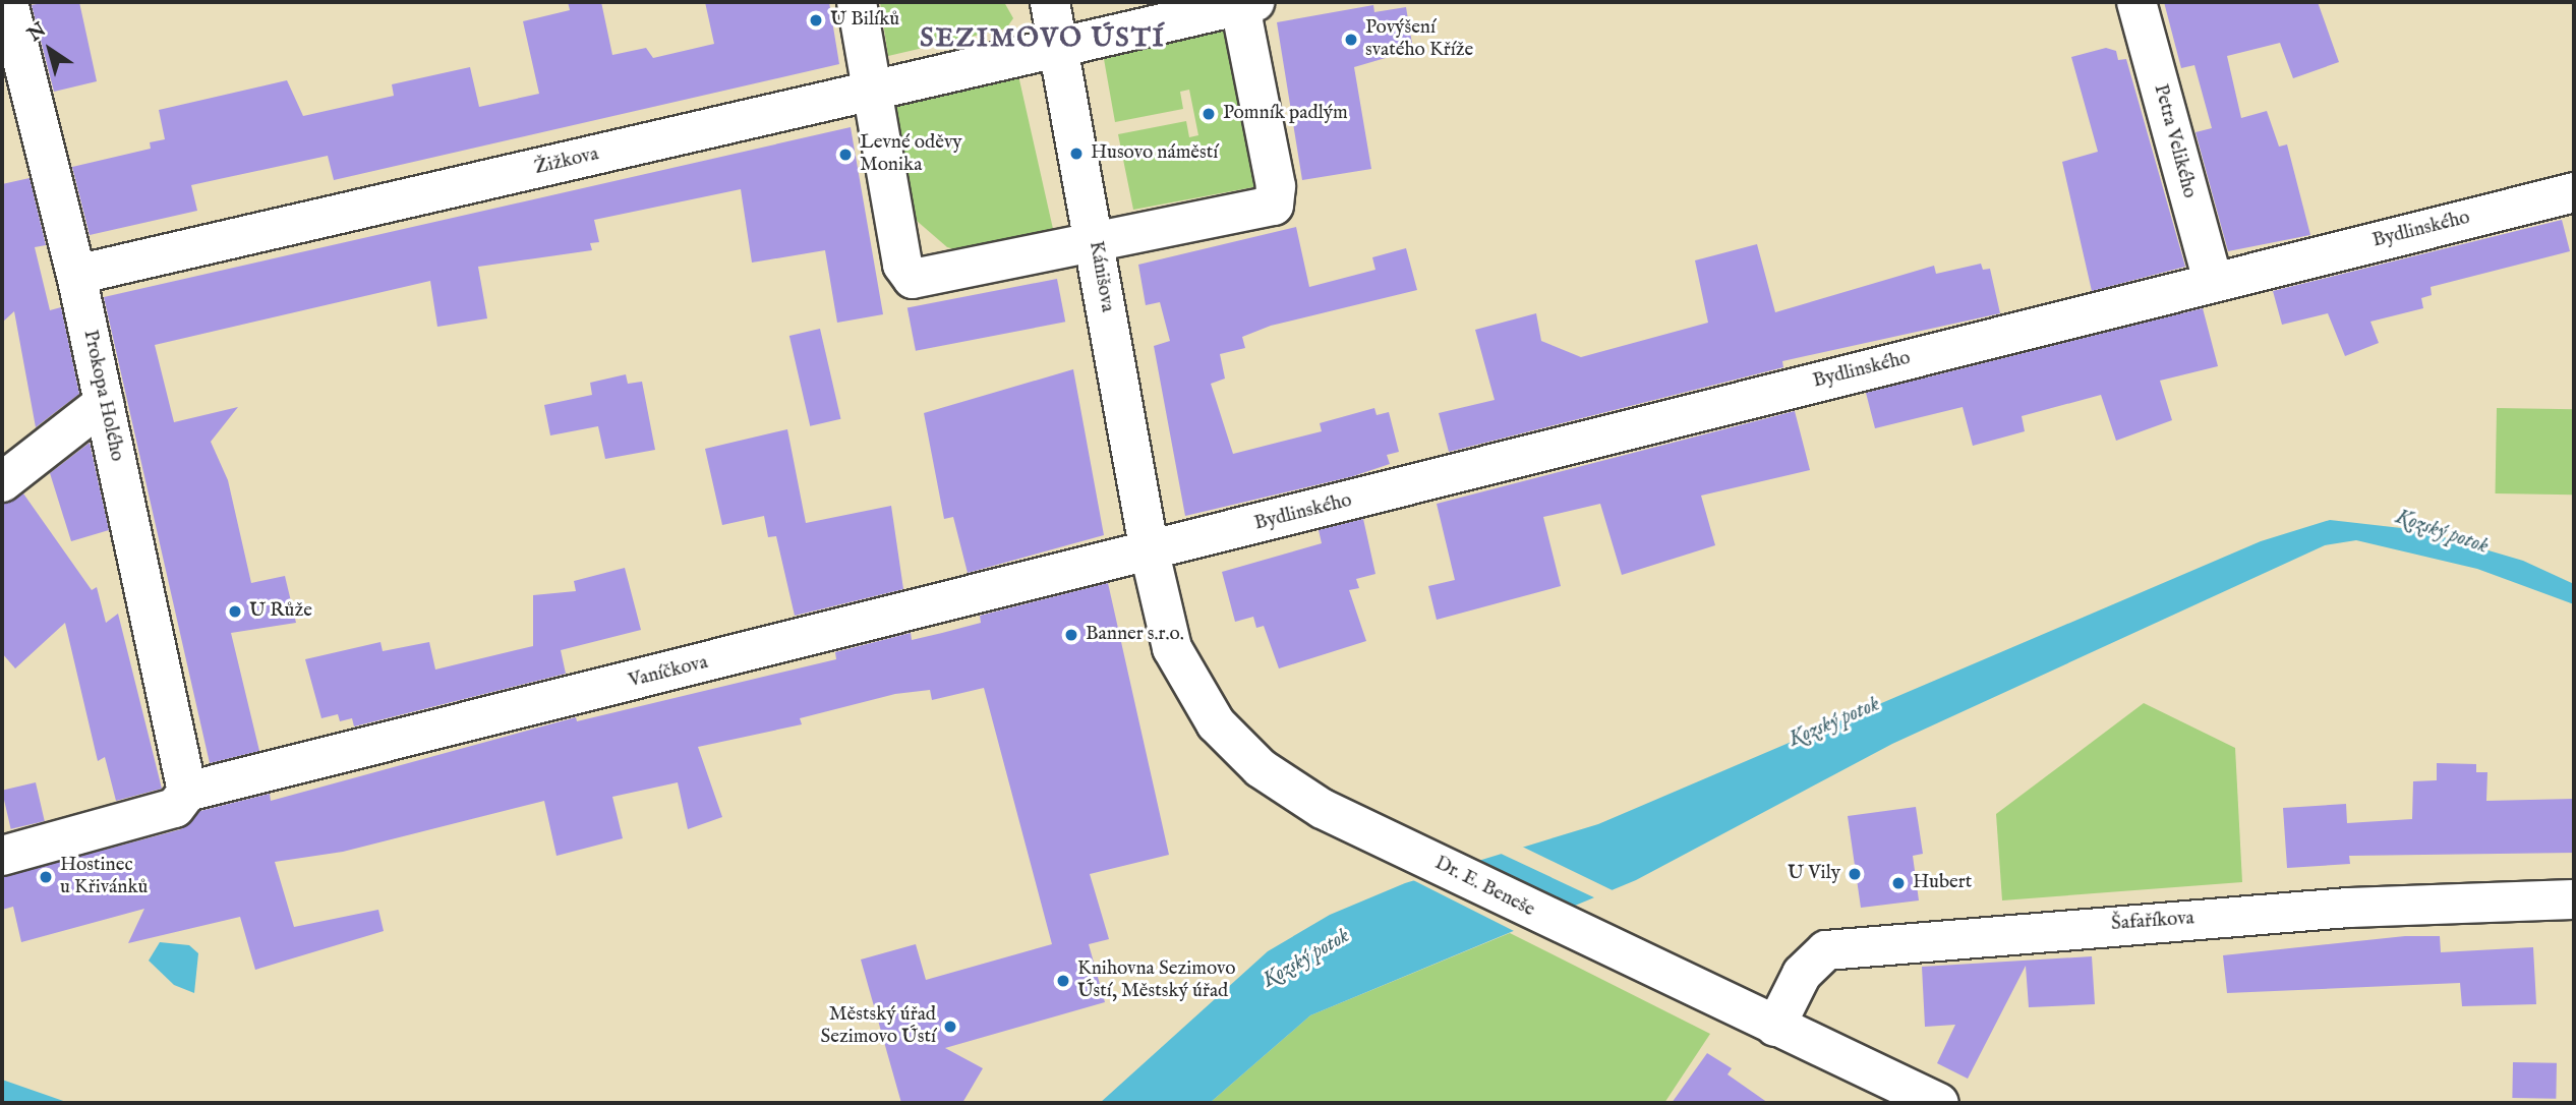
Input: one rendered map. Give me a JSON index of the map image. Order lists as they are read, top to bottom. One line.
{"streets":{"street":["Petra Velikého","Žižkova","Bydlinského","Kánišova","Prokopa Holého","Vaníčkova","Dr. E. Beneše","Šafaříkova"]},"crossings":[["Petra Velikého","Bydlinského"],["Žižkova","Kánišova"],["Žižkova","Prokopa Holého"],["Bydlinského","Kánišova"],["Bydlinského","Vaníčkova"],["Bydlinského","Dr. E. Beneše"],["Kánišova","Vaníčkova"],["Kánišova","Dr. E. Beneše"],["Prokopa Holého","Vaníčkova"],["Vaníčkova","Dr. E. Beneše"],["Dr. E. Beneše","Šafaříkova"]],"districts":["SEZIMOVO ÚSTÍ"],"water":["Kozský potok"],"places":["U Bilíků","Povýšení svatého Kříže","Pomník padlým","Husovo náměstí","Levné oděvy Monika","U Růže","Banner s.r.o.","U Vily","Hostinec u Křivánků","Hubert","Knihovna Sezimovo Ústí, Městský úřad","Městský úřad Sezimovo Ústí"],"north":"top left"}
